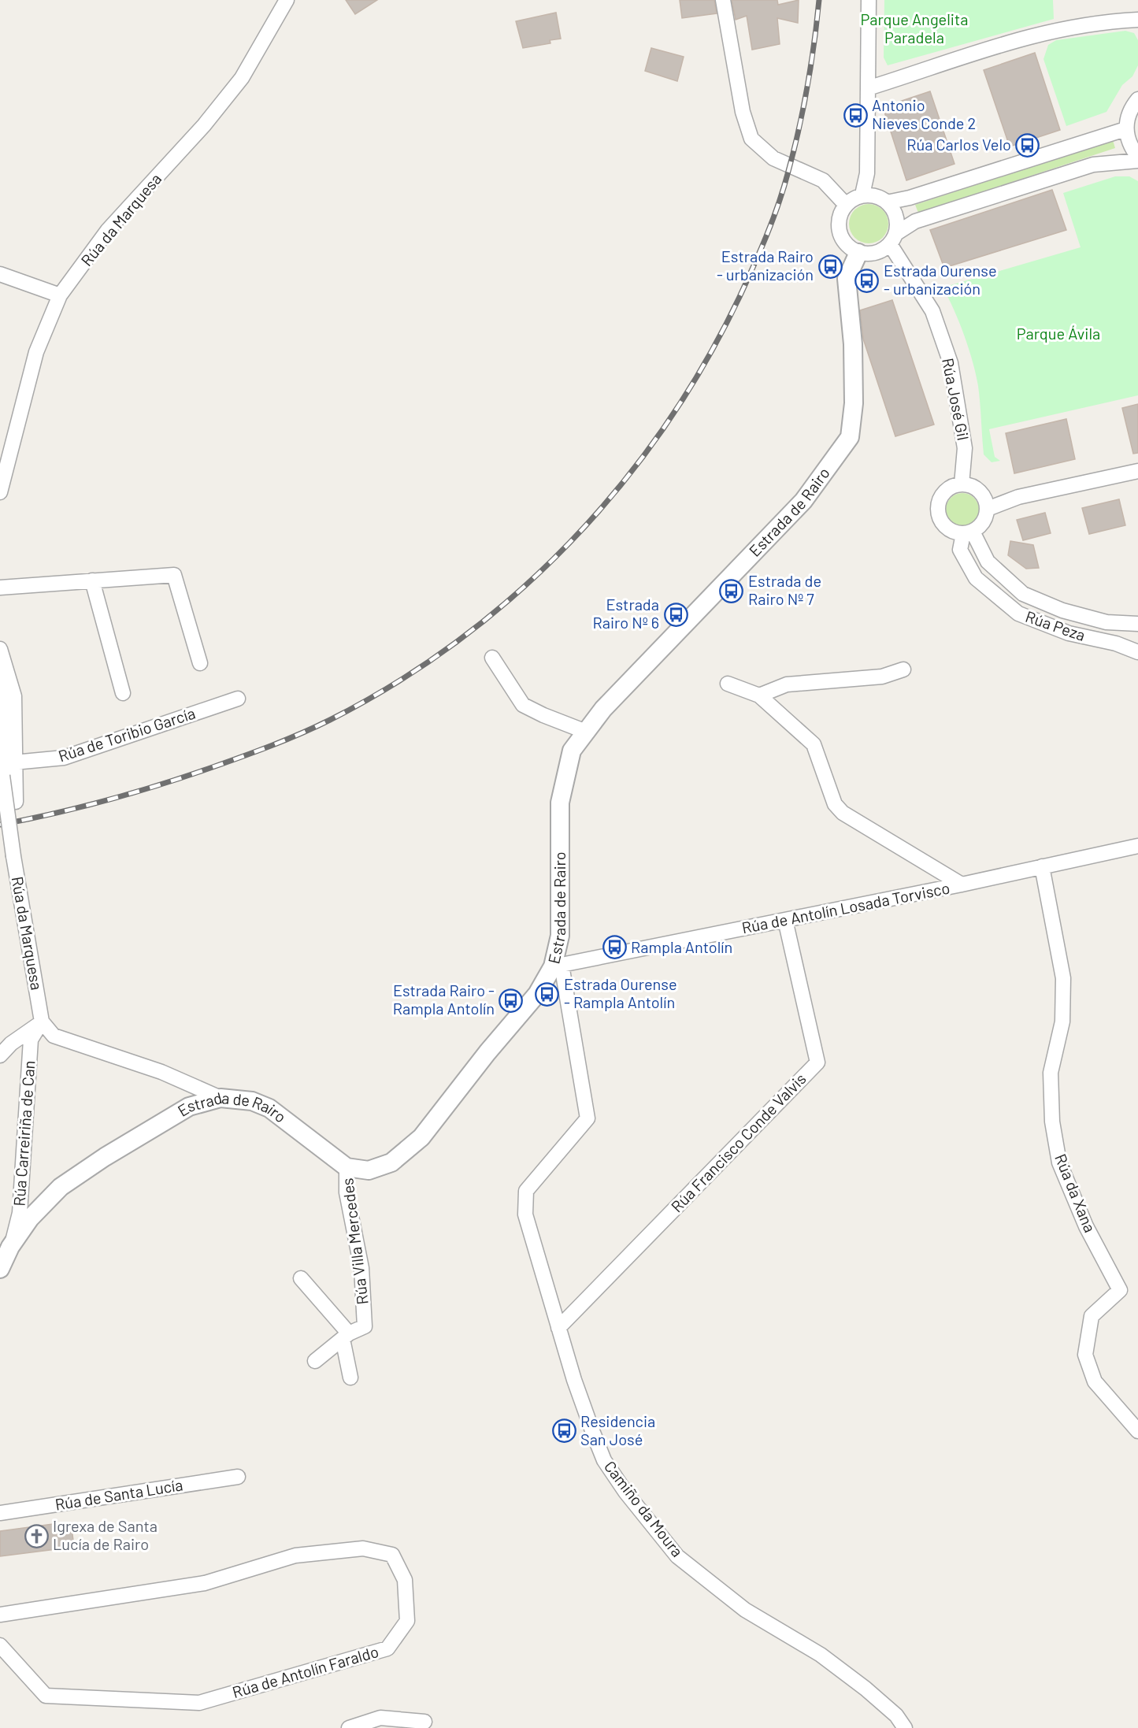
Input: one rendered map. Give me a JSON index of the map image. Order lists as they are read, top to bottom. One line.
{"streets":{"street":["Rúa da Marquesa","Rúa José Gil","Estrada de Rairo","Rúa Peza","Rúa de Toribio García","Rúa de Antolín Losada Torvisco","Rúa Carreiriña de Can","Rúa Francisco Conde Valvis","Rúa da Xana","Rúa Villa Mercedes","Rúa de Santa Lucía","Camiño da Moura","Rúa de Antolín Faraldo"]},"crossings":[["Rúa da Marquesa","Rúa de Toribio García"],["Rúa da Marquesa","Rúa Carreiriña de Can"],["Rúa José Gil","Estrada de Rairo"],["Rúa José Gil","Rúa Peza"],["Estrada de Rairo","Rúa de Antolín Losada Torvisco"],["Estrada de Rairo","Rúa Carreiriña de Can"],["Estrada de Rairo","Rúa Villa Mercedes"],["Estrada de Rairo","Camiño da Moura"],["Rúa de Antolín Losada Torvisco","Rúa Francisco Conde Valvis"],["Rúa de Antolín Losada Torvisco","Rúa da Xana"],["Rúa de Antolín Losada Torvisco","Camiño da Moura"],["Rúa Francisco Conde Valvis","Camiño da Moura"]],"parks":["Parque Angelita Paradela","Parque Ávila"],"places":{"bus stop":["Antonio Nieves Conde 2","Rúa Carlos Velo","Estrada Rairo - urbanización","Estrada Ourense - urbanización","Estrada de Rairo Nº 7","Estrada Rairo Nº 6","Rampla Antolín","Estrada Ourense - Rampla Antolín","Estrada Rairo - Rampla Antolín","Residencia San José"],"church":["Igrexa de Santa Lucía de Rairo"]}}
